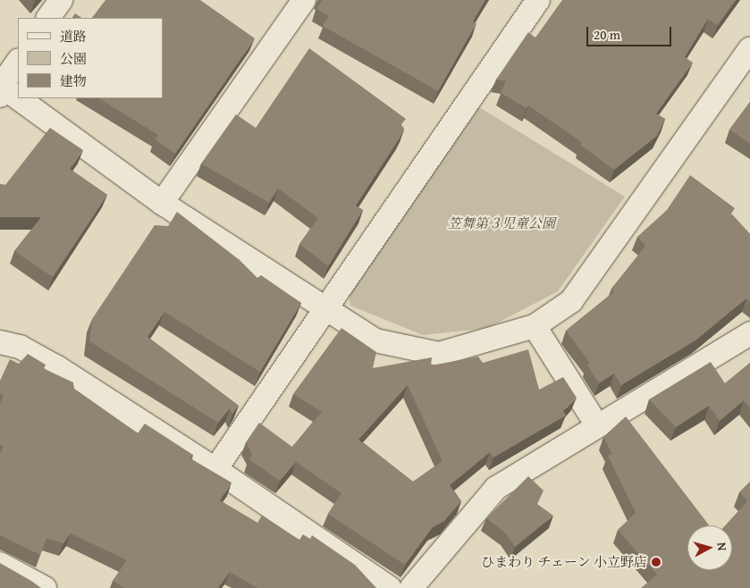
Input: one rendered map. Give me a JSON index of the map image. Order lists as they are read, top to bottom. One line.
{"parks":["笠舞第３児童公園"],"places":["ひまわり チェーン 小立野店"],"legend":["道路","公園","建物"],"scale_bar":"20 m","north":"right"}
